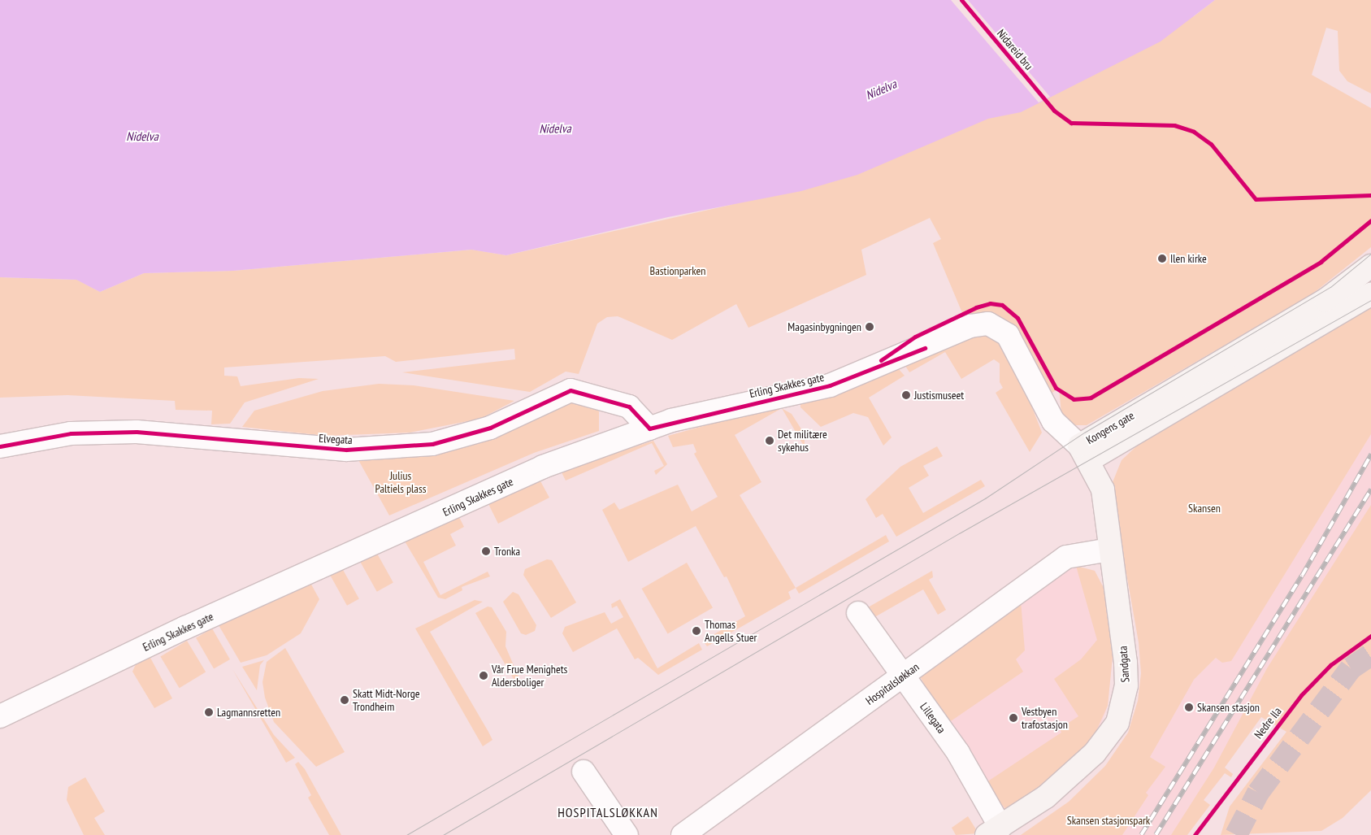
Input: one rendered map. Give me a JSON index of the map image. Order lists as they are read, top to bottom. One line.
{"streets":{"main road":["Kongens gate","Sandgata"],"street":["Erling Skakkes gate","Elvegata","Hospitalsløkkan","Lillegata"],"cycle path":["Nidareid bru","Nedre Ila"]},"crossings":[["Erling Skakkes gate","Kongens gate"],["Erling Skakkes gate","Elvegata"],["Erling Skakkes gate","Sandgata"],["Kongens gate","Sandgata"],["Sandgata","Hospitalsløkkan"],["Sandgata","Lillegata"],["Hospitalsløkkan","Lillegata"]],"districts":["HOSPITALSLØKKAN"],"water":["Nidelva"],"parks":["Bastionparken","Julius Paltiels plass","Skansen","Skansen stasjonspark"],"places":["Ilen kirke","Magasinbygningen","Justismuseet","Det militære sykehus","Tronka","Thomas Angells Stuer","Vår Frue Menighets Aldersboliger","Skatt Midt-Norge Trondheim","Skansen stasjon","Lagmannsretten","Vestbyen trafostasjon"]}
